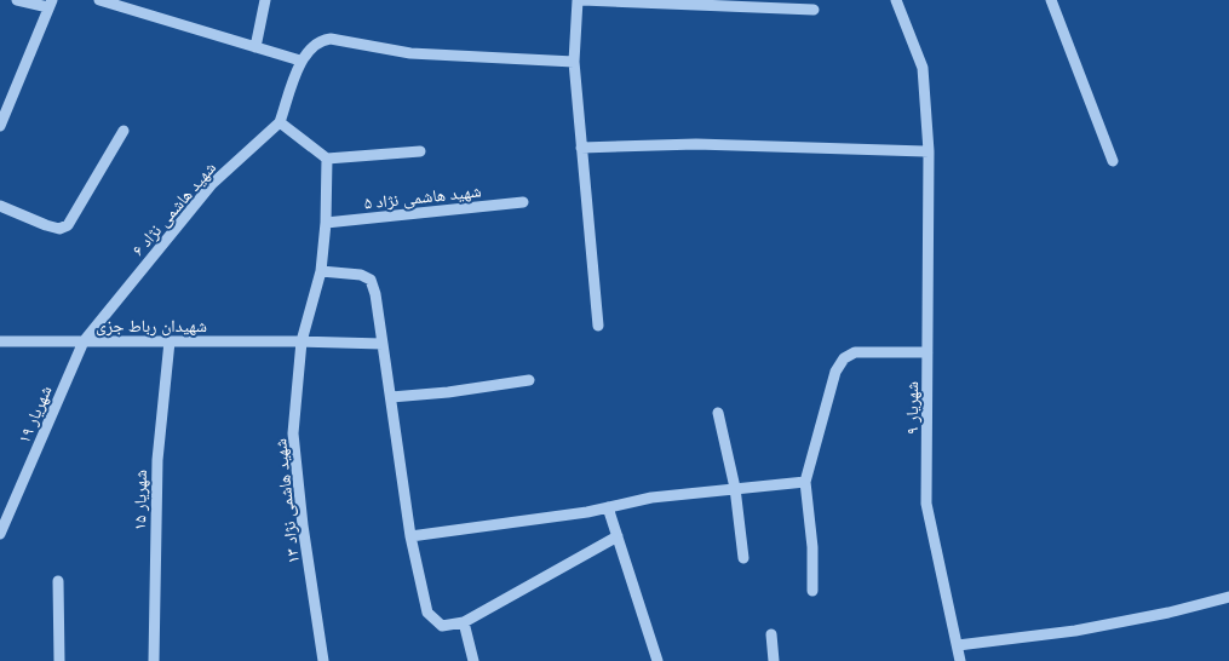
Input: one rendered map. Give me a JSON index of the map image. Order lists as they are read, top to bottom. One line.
{"streets":{"street":["شهید هاشمی نژاد ۵","شهید هاشمی نژاد ۶","شهیدان رباط جزی","شهریار ۹","شهریار ۱۹","شهریار ۱۵","شهید هاشمی نژاد ۱۳"]},"crossings":[["شهید هاشمی نژاد ۵","شهید هاشمی نژاد ۱۳"],["شهید هاشمی نژاد ۶","شهیدان رباط جزی"],["شهید هاشمی نژاد ۶","شهریار ۱۹"],["شهیدان رباط جزی","شهریار ۱۹"],["شهیدان رباط جزی","شهریار ۱۵"],["شهیدان رباط جزی","شهید هاشمی نژاد ۱۳"]]}
